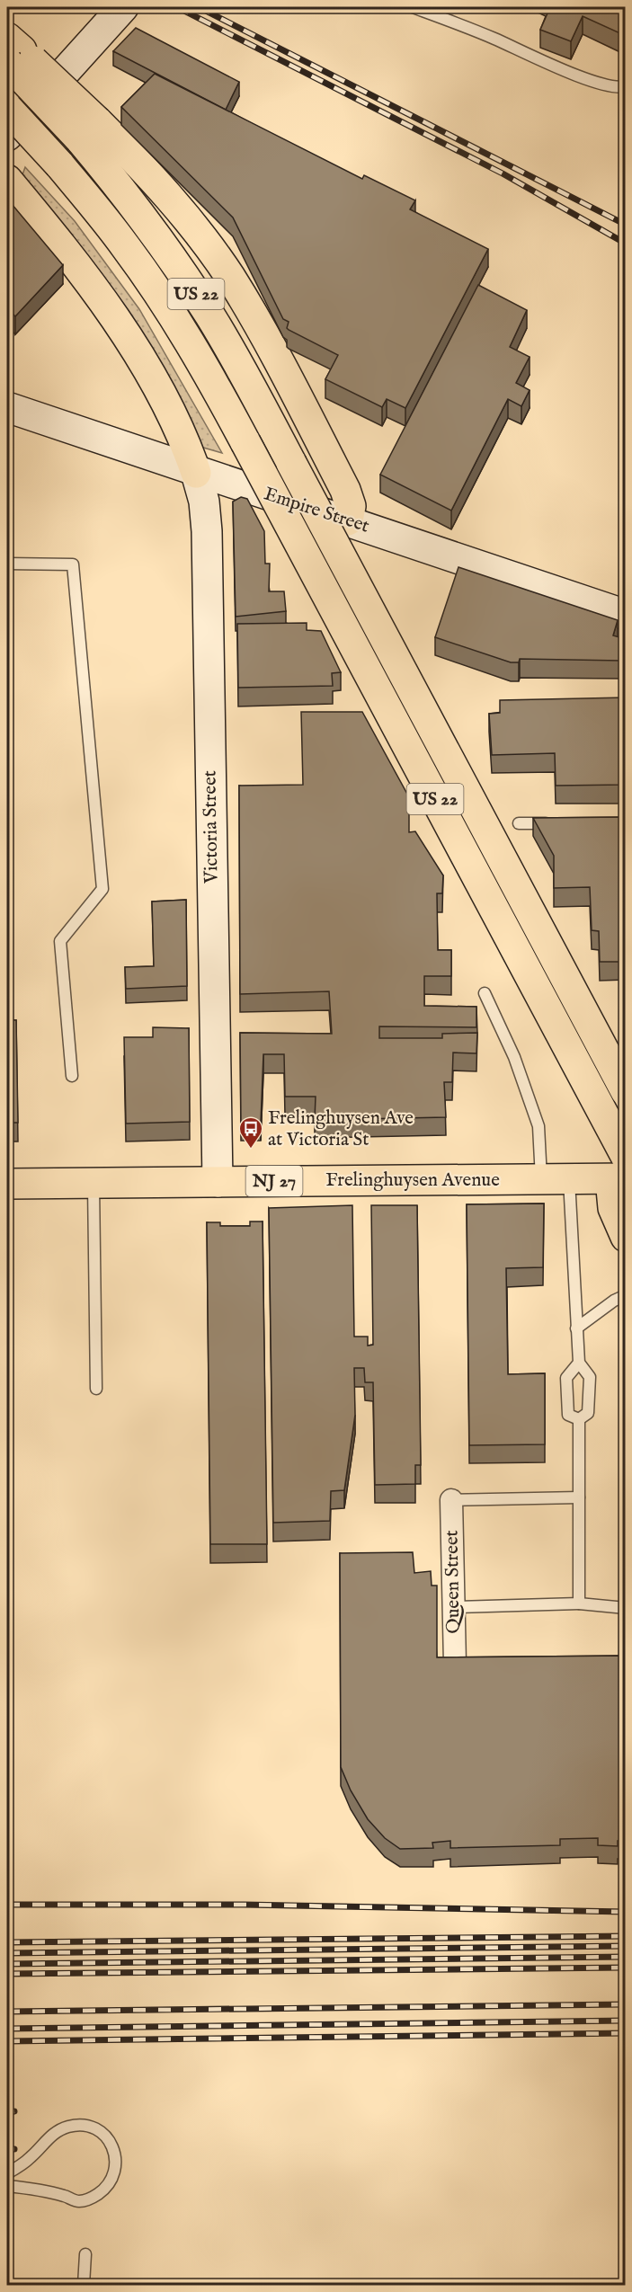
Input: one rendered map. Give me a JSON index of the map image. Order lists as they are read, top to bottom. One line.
{"streets":{"main road":["US 22","Frelinghuysen Avenue","NJ 27"],"street":["Empire Street","Victoria Street","Queen Street"]},"crossings":[["US 22","Frelinghuysen Avenue"],["Empire Street","Victoria Street"],["Victoria Street","Frelinghuysen Avenue"]],"places":{"bus stop":["Frelinghuysen Ave at Victoria St"]}}
